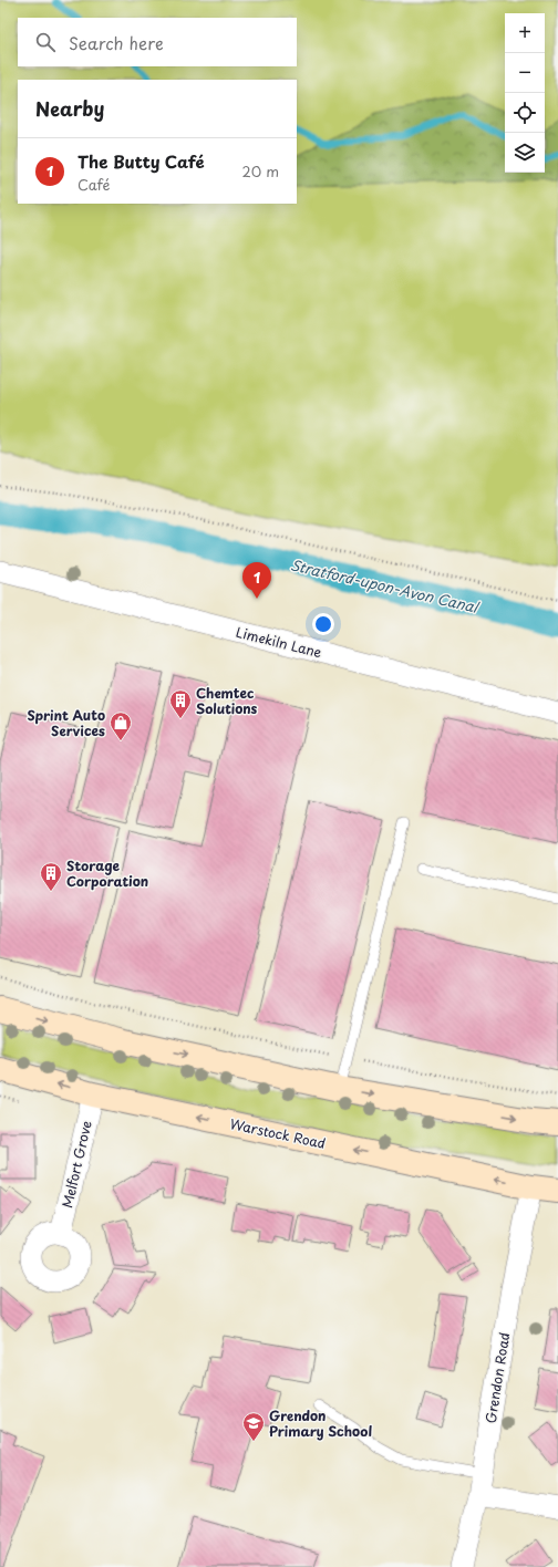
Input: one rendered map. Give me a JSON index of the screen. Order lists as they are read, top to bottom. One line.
{"streets":{"street":["Limekiln Lane","Warstock Road","Melfort Grove","Grendon Road"]},"crossings":[["Warstock Road","Melfort Grove"],["Warstock Road","Grendon Road"]],"water":["Stratford-upon-Avon Canal"],"places":{"building":["Chemtec Solutions","Storage Corporation"],"shop":["Sprint Auto Services"],"school or university":["Grendon Primary School"]},"page":{"map_buttons":["+","−"],"search":"Search here","heading":"Nearby","list":[{"mark":"1","name":"The Butty Café","note":"Café","value":"20 m"}],"pins":"1"}}
